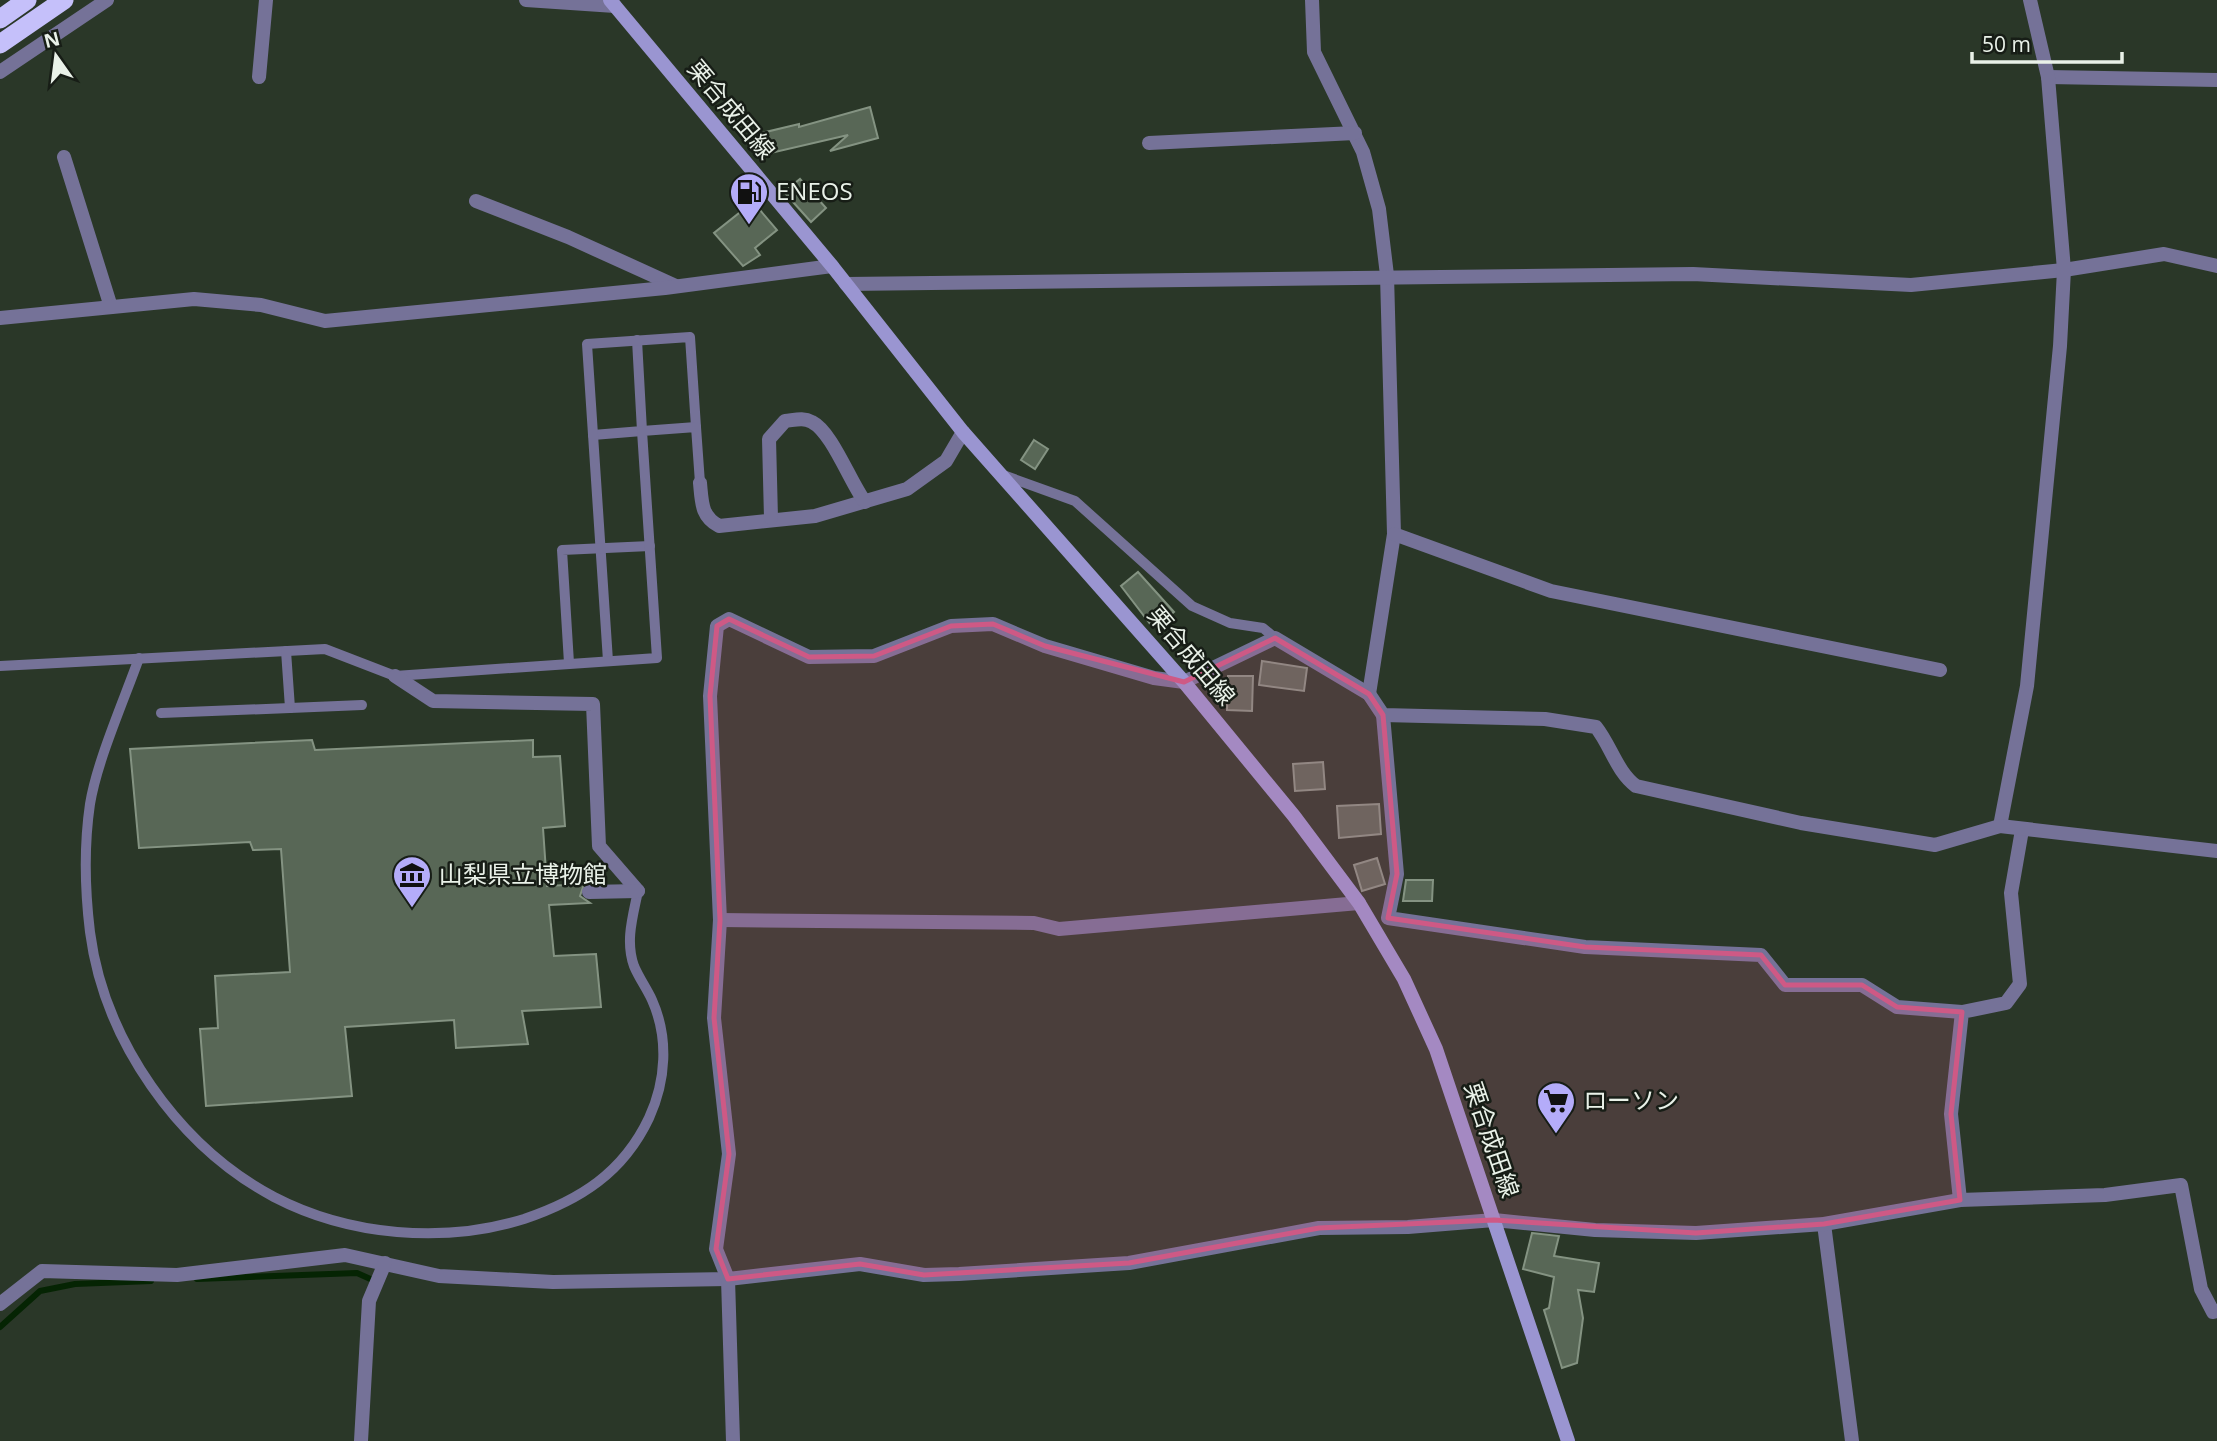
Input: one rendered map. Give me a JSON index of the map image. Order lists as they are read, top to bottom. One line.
{"streets":{"main road":["栗合成田線"]},"places":{"fuel station":["ENEOS"],"museum":["山梨県立博物館"],"supermarket":["ローソン"]},"scale_bar":"50 m","north":"top"}
